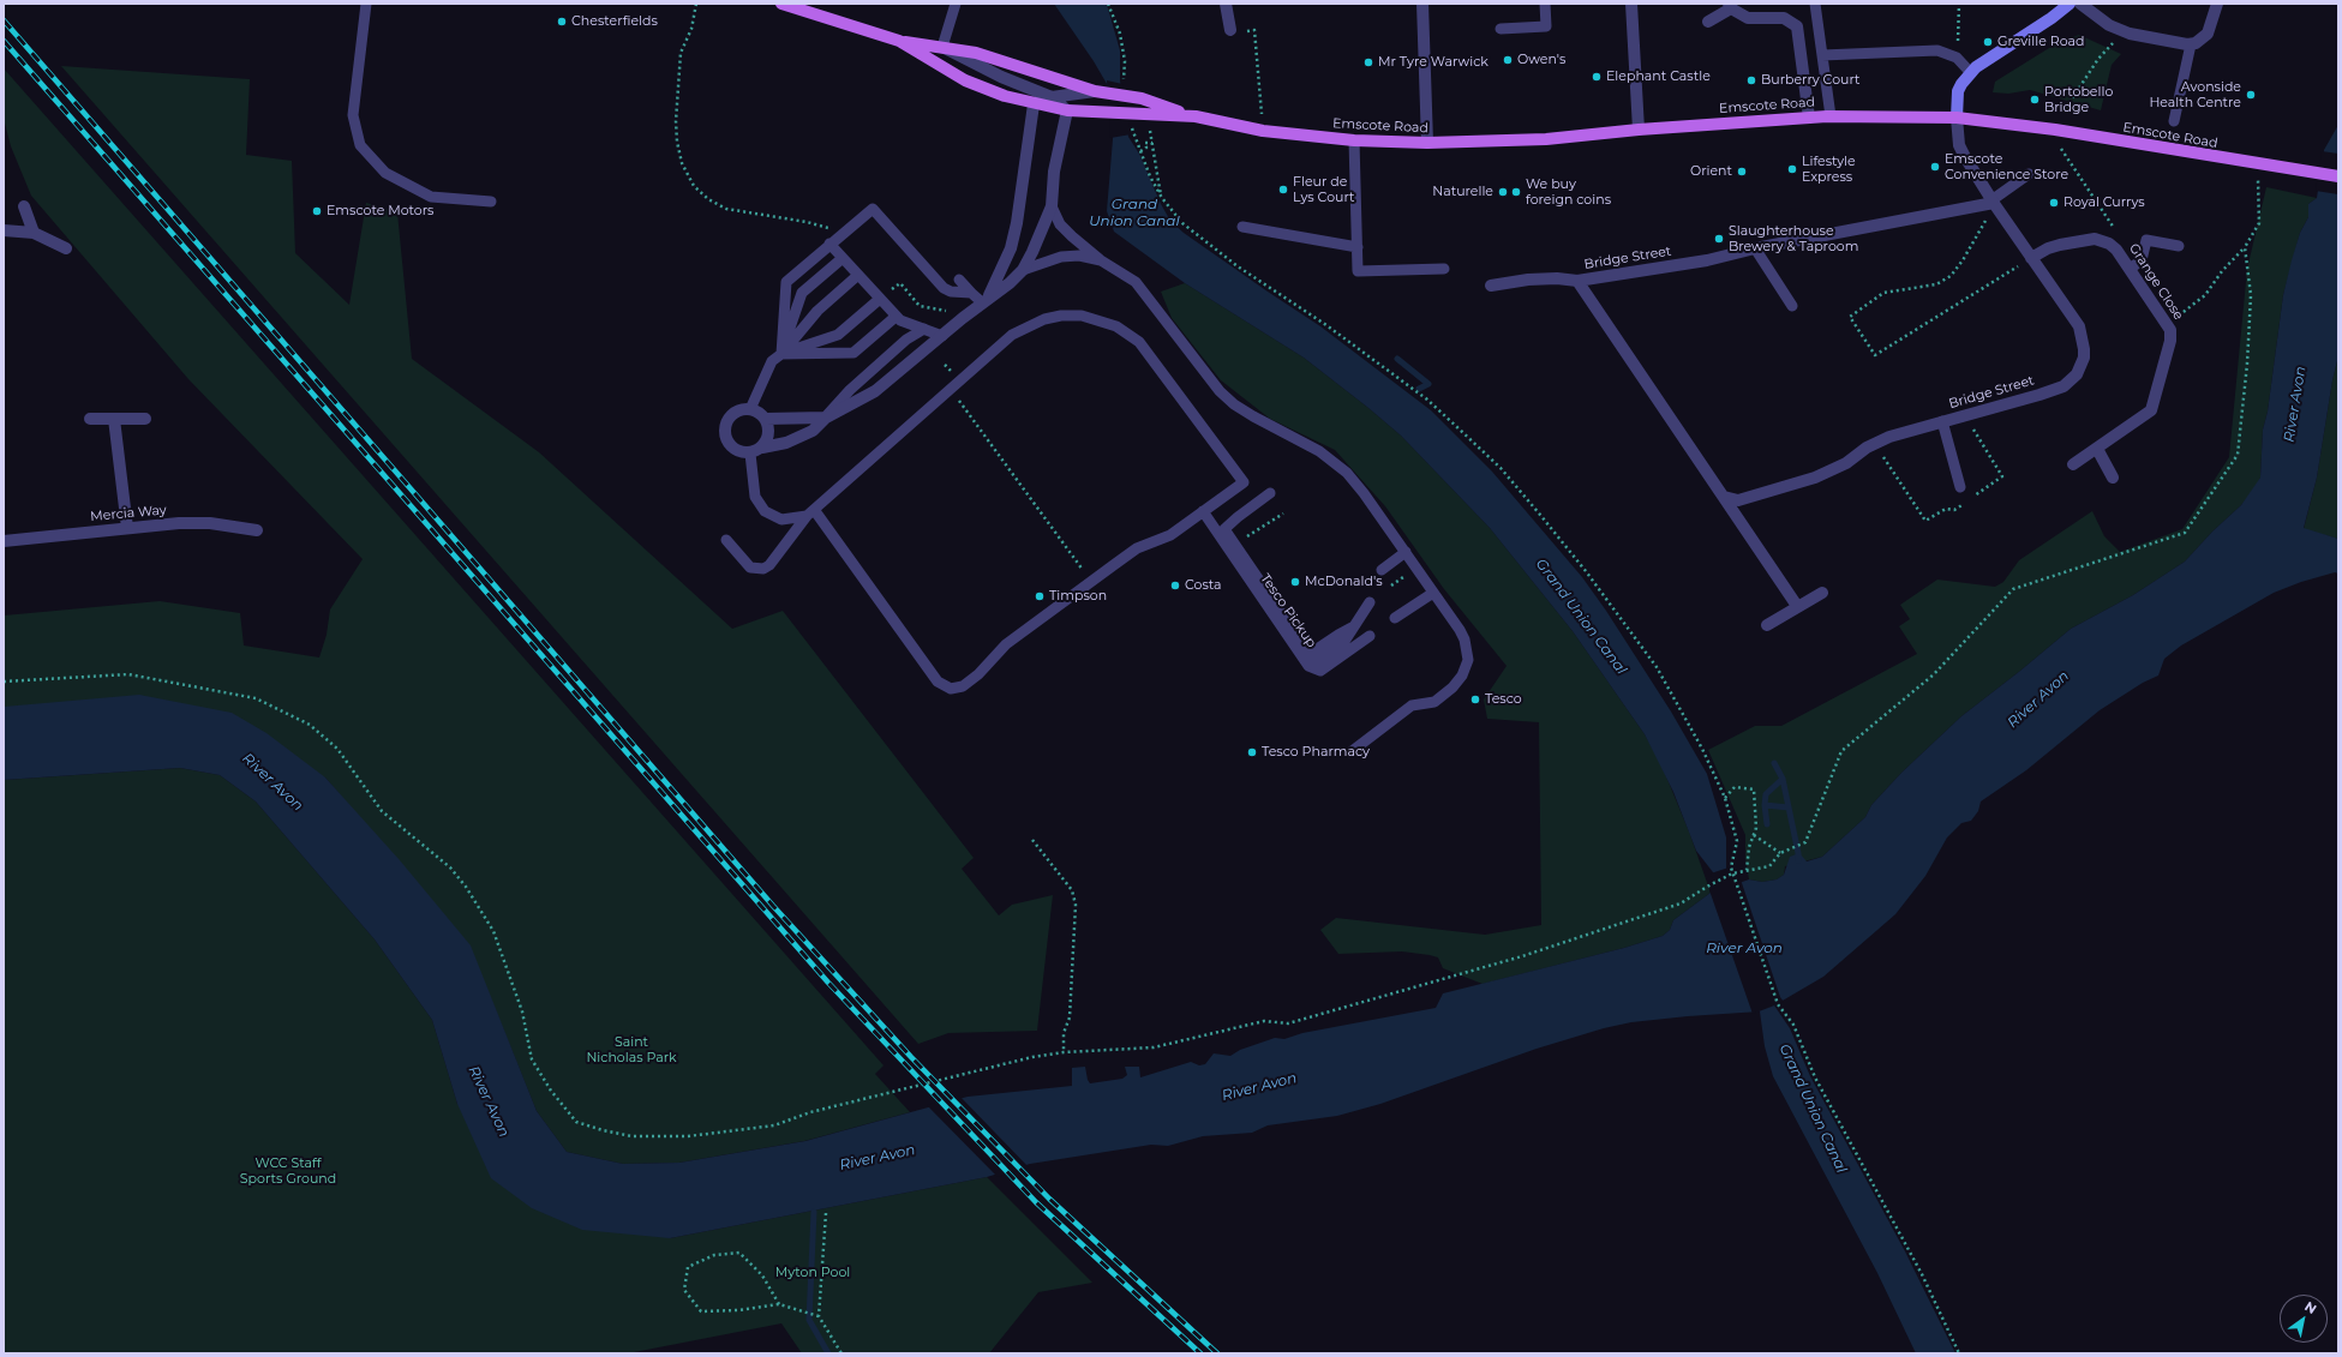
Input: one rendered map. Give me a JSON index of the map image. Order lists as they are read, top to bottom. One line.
{"streets":{"main road":["Emscote Road"],"street":["Bridge Street","Grange Close","Mercia Way"],"lane":["Tesco Pickup"]},"crossings":[["Emscote Road","Bridge Street"],["Bridge Street","Grange Close"]],"water":["Grand Union Canal","River Avon"],"parks":["Saint Nicholas Park","WCC Staff Sports Ground","Myton Pool"],"places":["Chesterfields","Greville Road","Owen's","Mr Tyre Warwick","Elephant Castle","Burberry Court","Avonside Health Centre","Portobello Bridge","Emscote Convenience Store","Lifestyle Express","Orient","Fleur de Lys Court","Naturelle","We buy foreign coins","Royal Currys","Emscote Motors","Slaughterhouse Brewery & Taproom","McDonald's","Costa","Timpson","Tesco","Tesco Pharmacy"],"north":"top right"}
